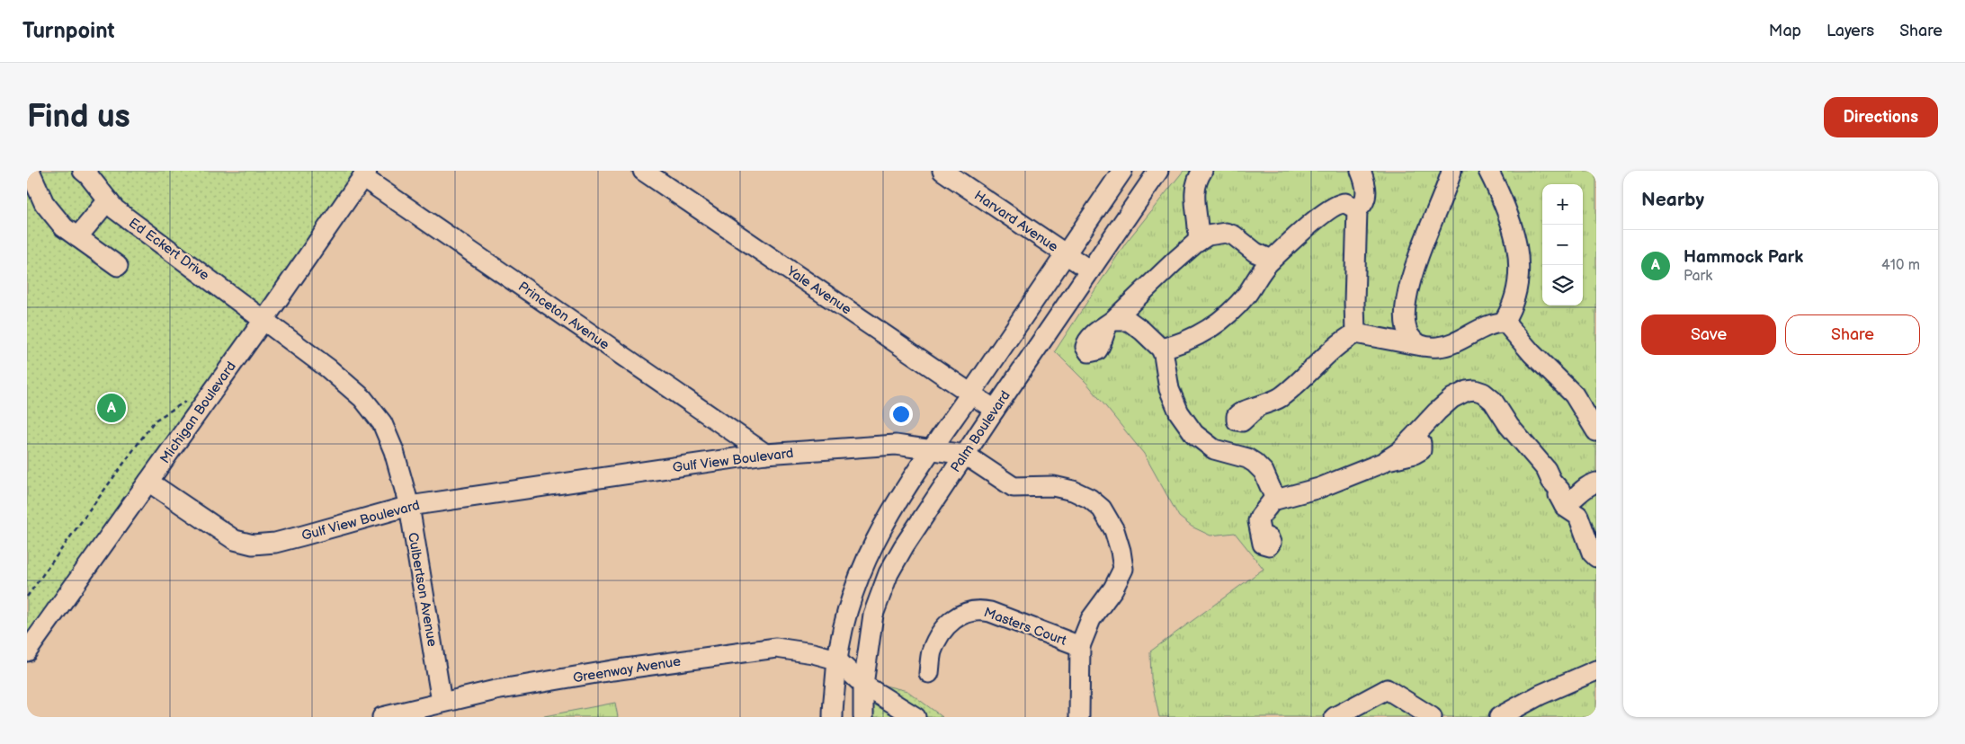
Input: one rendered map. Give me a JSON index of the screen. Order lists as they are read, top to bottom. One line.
{"streets":{"street":["Harvard Avenue","Ed Eckert Drive","Yale Avenue","Princeton Avenue","Michigan Boulevard","Palm Boulevard","Gulf View Boulevard","Culbertson Avenue","Masters Court","Greenway Avenue"]},"crossings":[["Harvard Avenue","Palm Boulevard"],["Ed Eckert Drive","Michigan Boulevard"],["Ed Eckert Drive","Culbertson Avenue"],["Yale Avenue","Palm Boulevard"],["Princeton Avenue","Michigan Boulevard"],["Princeton Avenue","Gulf View Boulevard"],["Michigan Boulevard","Gulf View Boulevard"],["Michigan Boulevard","Culbertson Avenue"],["Palm Boulevard","Gulf View Boulevard"],["Palm Boulevard","Greenway Avenue"],["Gulf View Boulevard","Culbertson Avenue"],["Gulf View Boulevard","Masters Court"],["Culbertson Avenue","Greenway Avenue"]],"page":{"header":"Turnpoint","nav":["Map","Layers","Share"],"buttons":["Directions",["Save","Share"]],"title":"Find us","heading":"Nearby","map_buttons":["+","−"],"list":[{"mark":"A","name":"Hammock Park","note":"Park","value":"410 m"}],"pins":"A"}}
